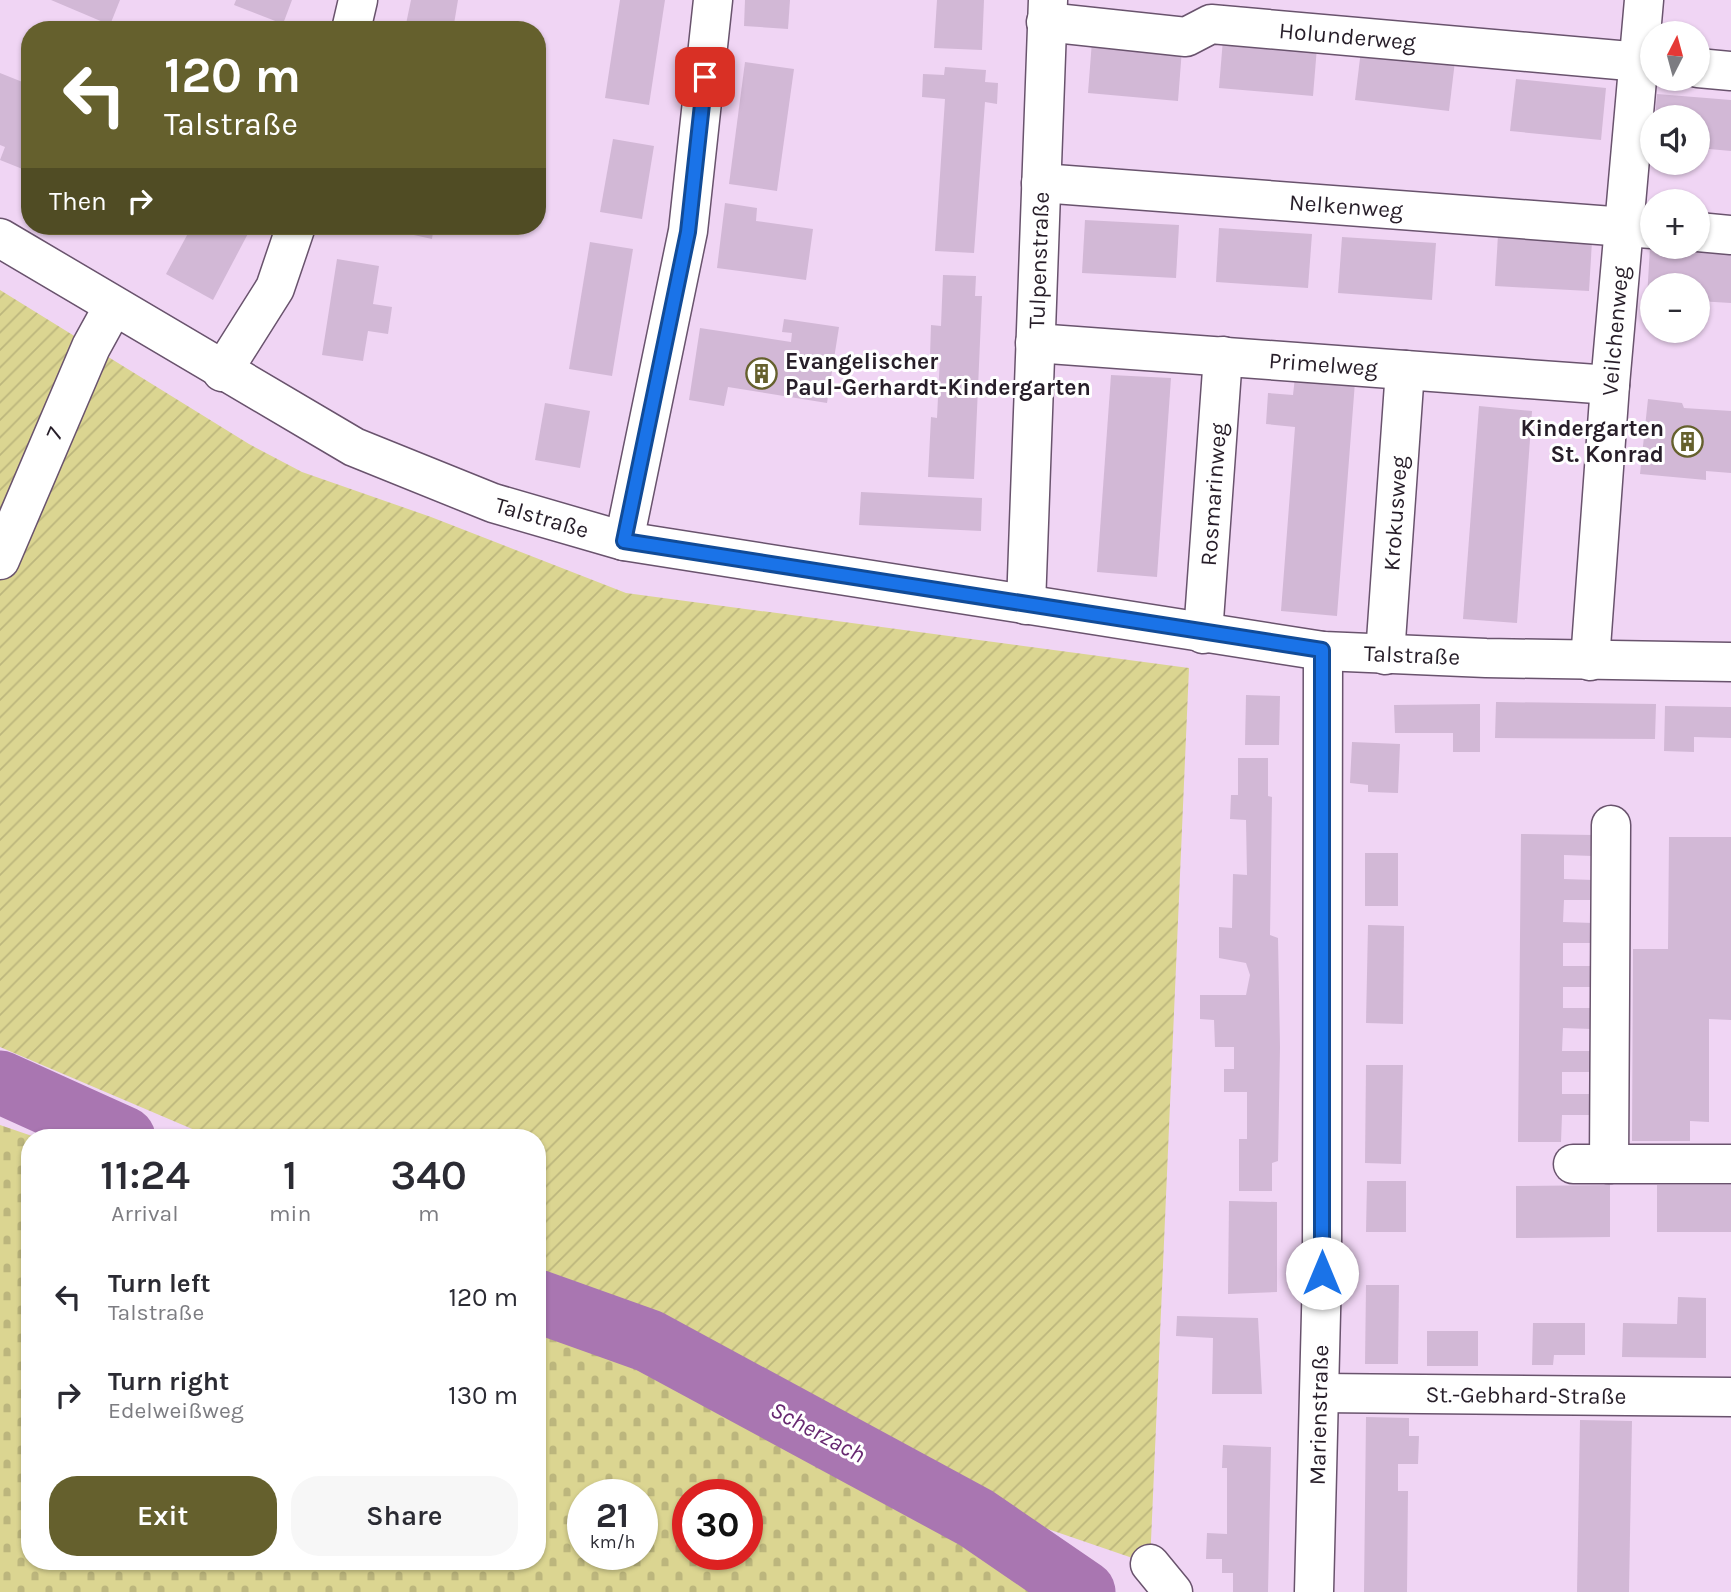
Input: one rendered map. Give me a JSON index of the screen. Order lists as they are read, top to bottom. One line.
{"streets":{"street":["Holunderweg","Nelkenweg","Tulpenstraße","Veilchenweg","Primelweg","7","Rosmarinweg","Krokusweg","Talstraße","St.-Gebhard-Straße","Marienstraße"]},"crossings":[["Holunderweg","Tulpenstraße"],["Nelkenweg","Tulpenstraße"],["Nelkenweg","Veilchenweg"],["Tulpenstraße","Primelweg"],["Tulpenstraße","Talstraße"],["Veilchenweg","Primelweg"],["Veilchenweg","Talstraße"],["Primelweg","Rosmarinweg"],["Primelweg","Krokusweg"],["7","Talstraße"],["Rosmarinweg","Talstraße"],["Krokusweg","Talstraße"],["Talstraße","Marienstraße"],["St.-Gebhard-Straße","Marienstraße"]],"water":["Scherzach"],"places":{"building":["Evangelischer Paul-Gerhardt-Kindergarten","Kindergarten St. Konrad"]},"north":"top","page":{"map_buttons":["+","−"],"turn":["120 m","Talstraße"],"then":"Then","eta":["11:24","Arrival","1","min","340","m"],"list":[{"name":"Turn left","note":"Talstraße","value":"120 m"},{"name":"Turn right","note":"Edelweißweg","value":"130 m"}],"buttons":["Exit","Share"],"speed":"21 km/h","limit":"30"}}
